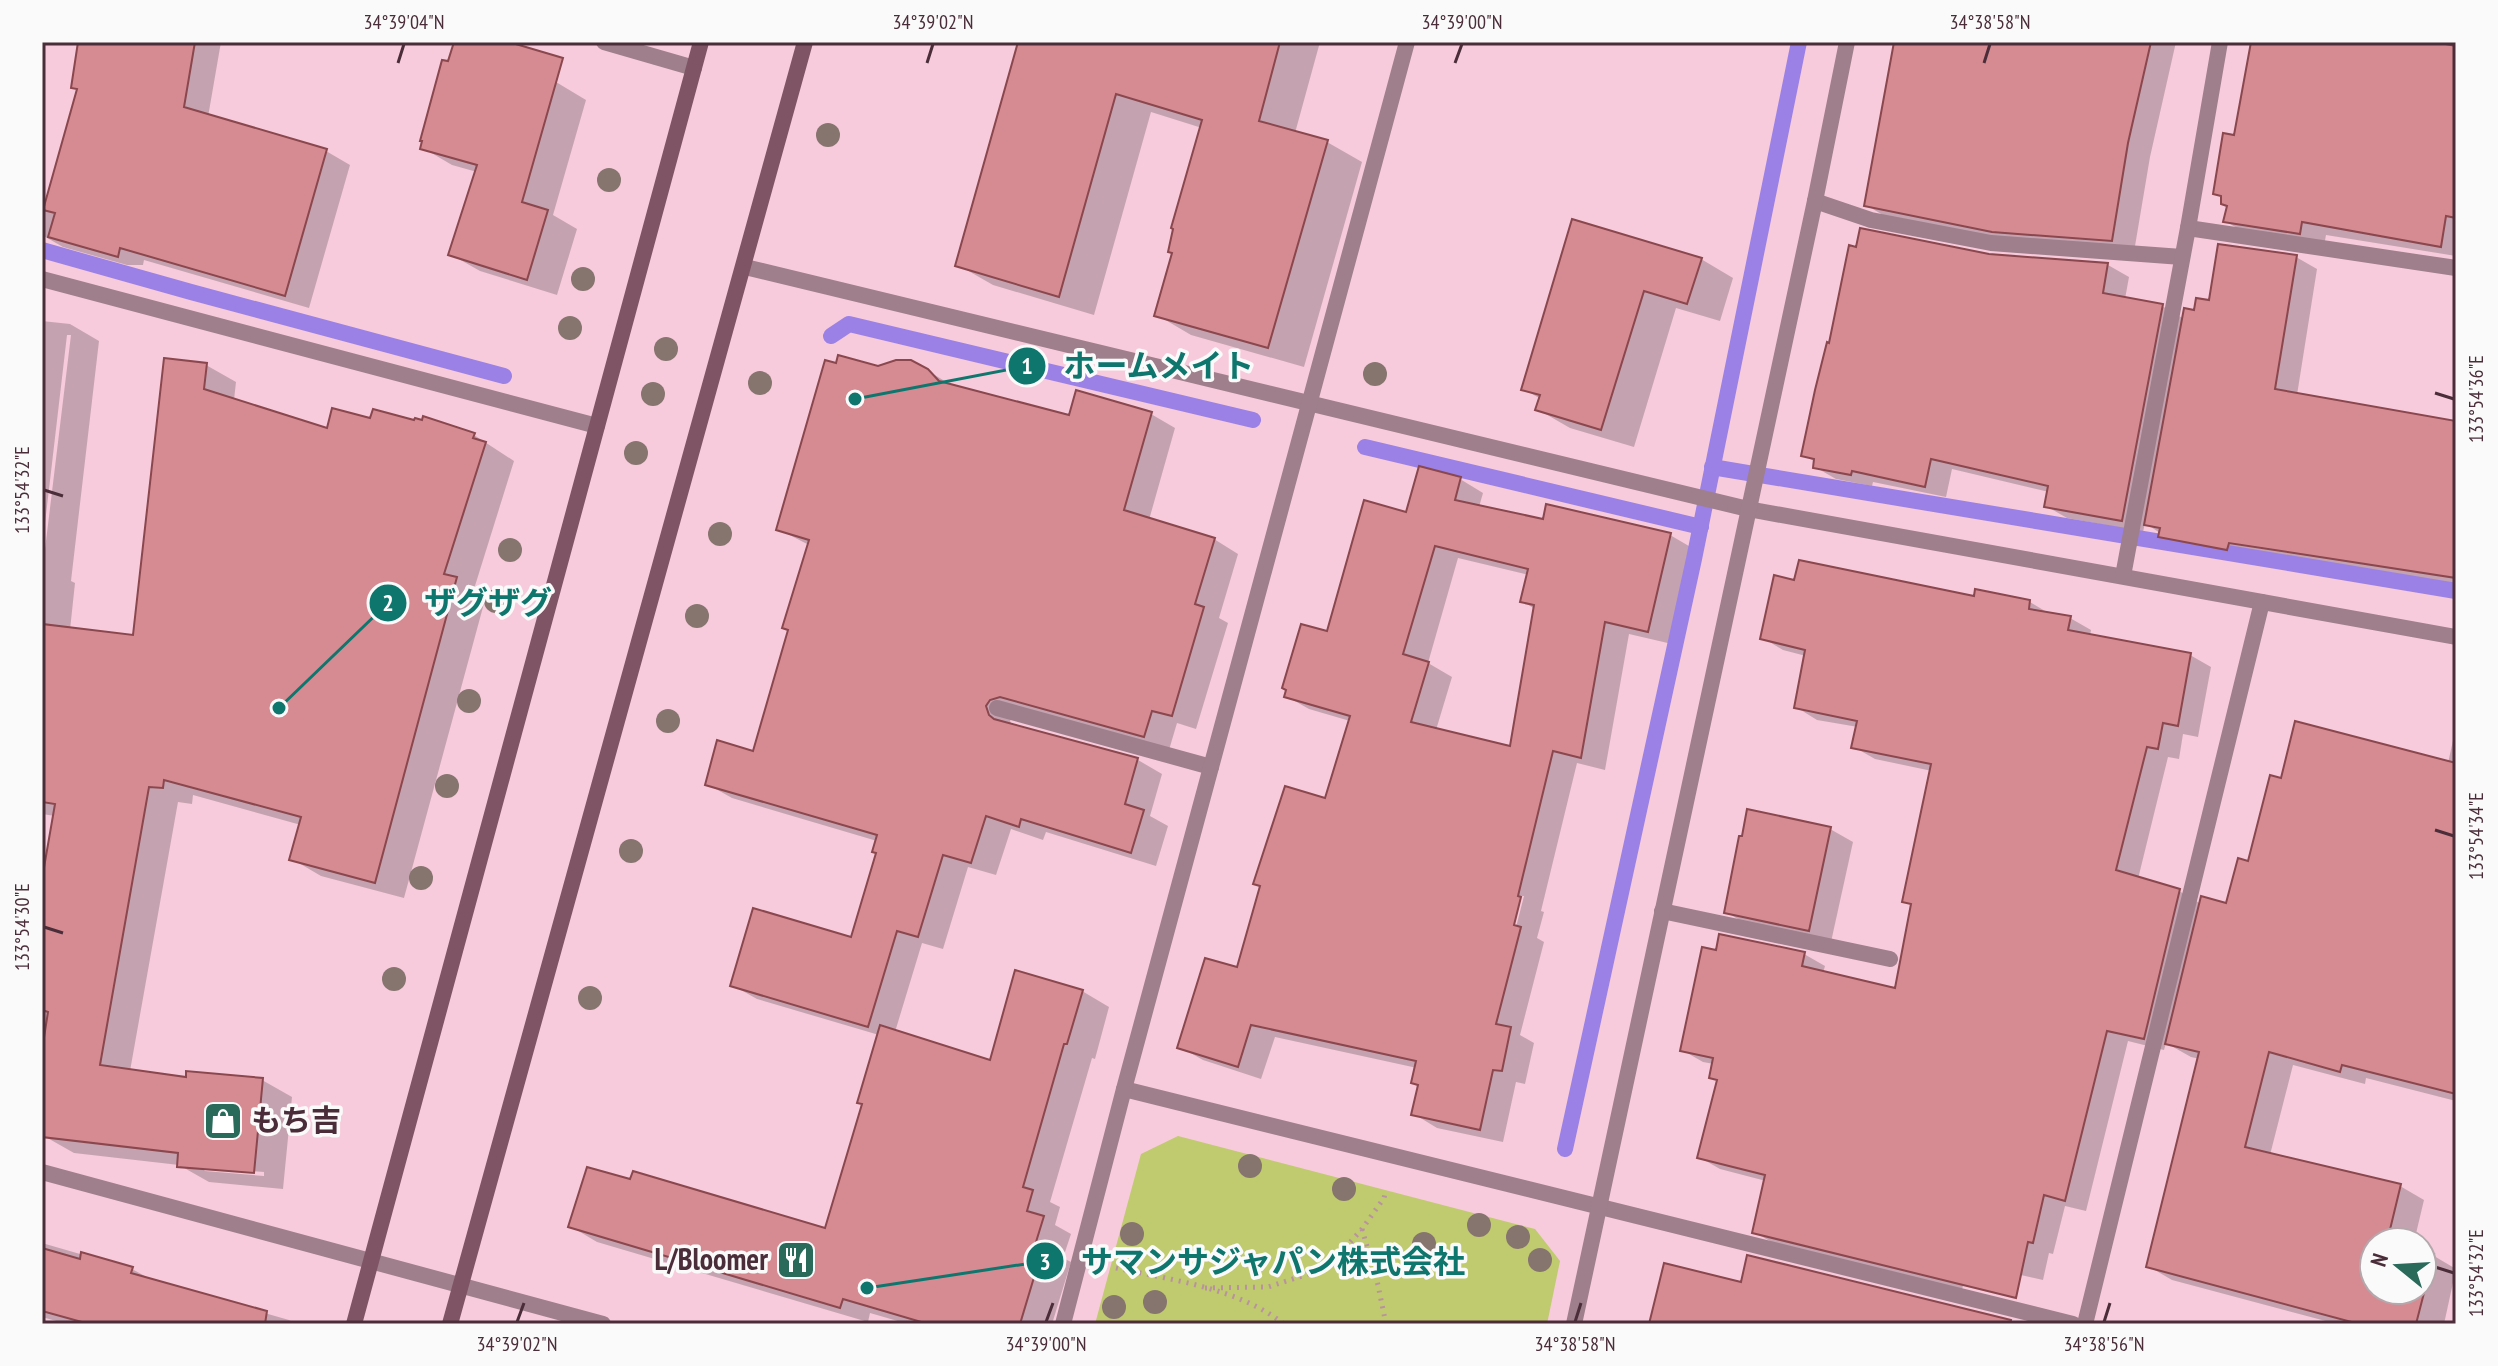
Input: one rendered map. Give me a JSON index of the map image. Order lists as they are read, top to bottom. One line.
{"places":{"other":["ホームメイト","ザグザグ","サマンサジャパン株式会社"],"shop":["もち吉"],"restaurant":["L/Bloomer"]},"north":"left","coordinates":["34°39'04\"N","34°39'02\"N","34°39'00\"N","34°38'58\"N","133°54'36\"E","133°54'32\"E","133°54'34\"E","133°54'30\"E","34°38'56\"N"]}
